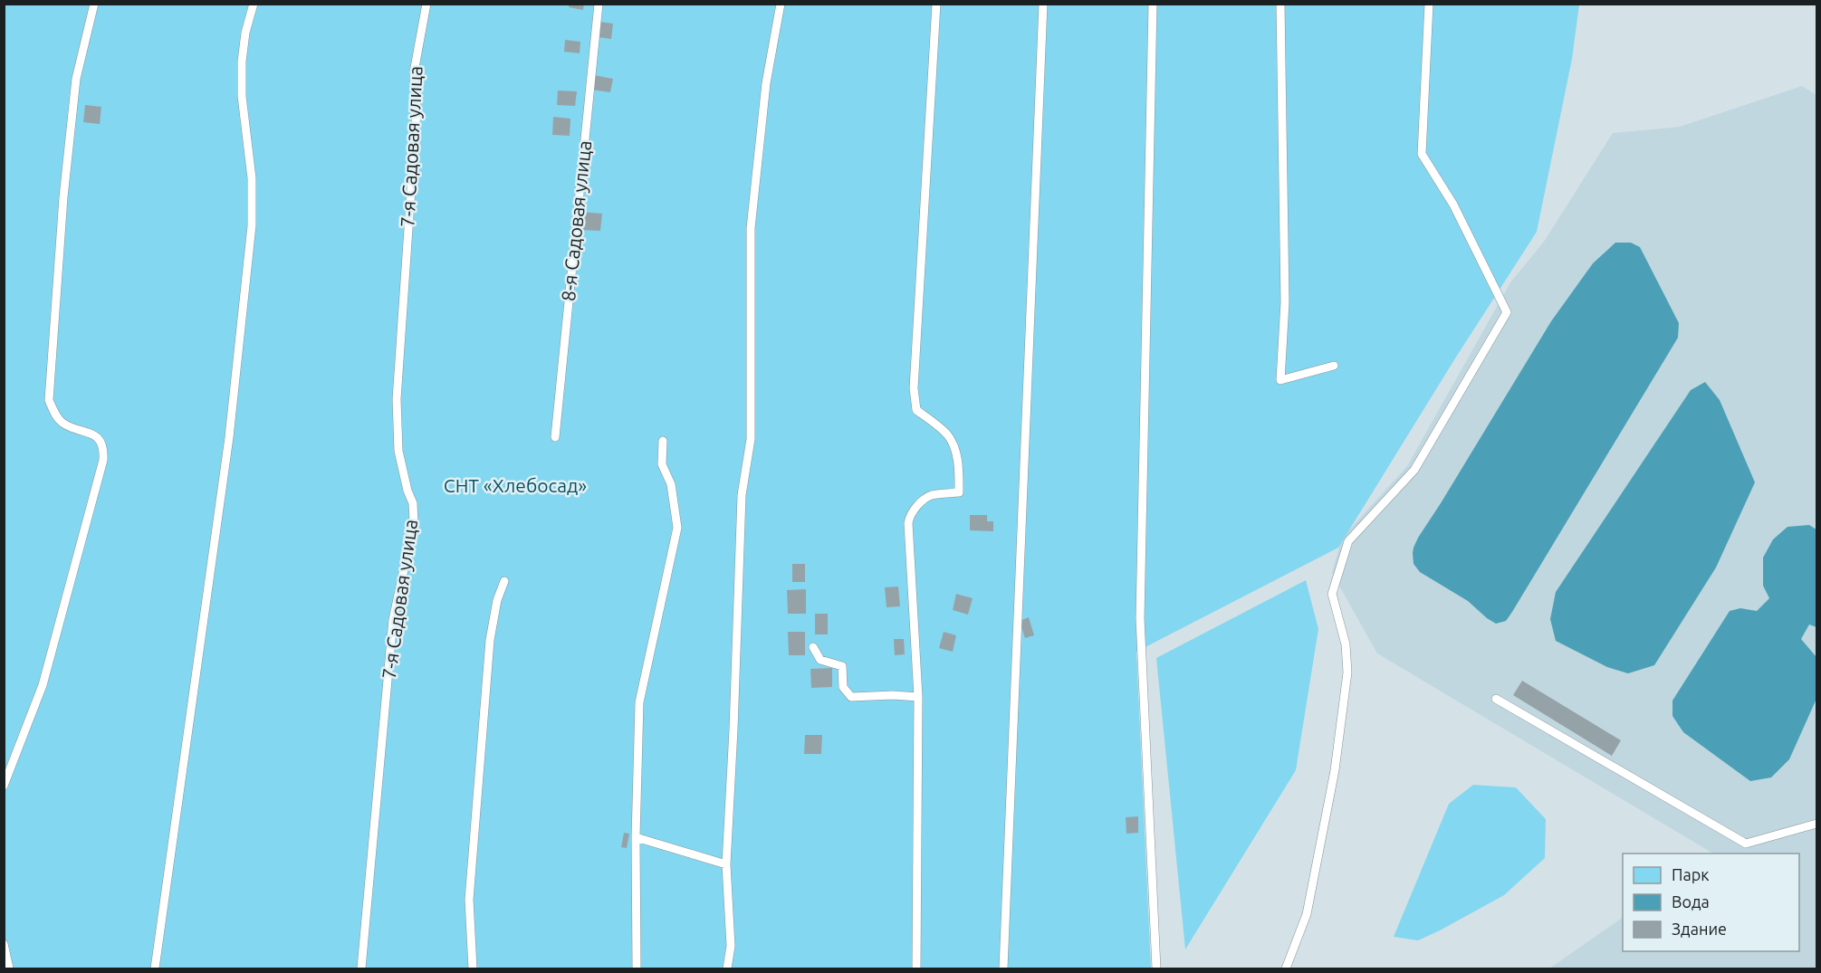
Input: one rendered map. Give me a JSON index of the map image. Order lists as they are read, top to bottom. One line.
{"streets":{"lane":["7-я Садовая улица","8-я Садовая улица"]},"parks":["СНТ «Хлебосад»"],"legend":["Парк","Вода","Здание"]}
